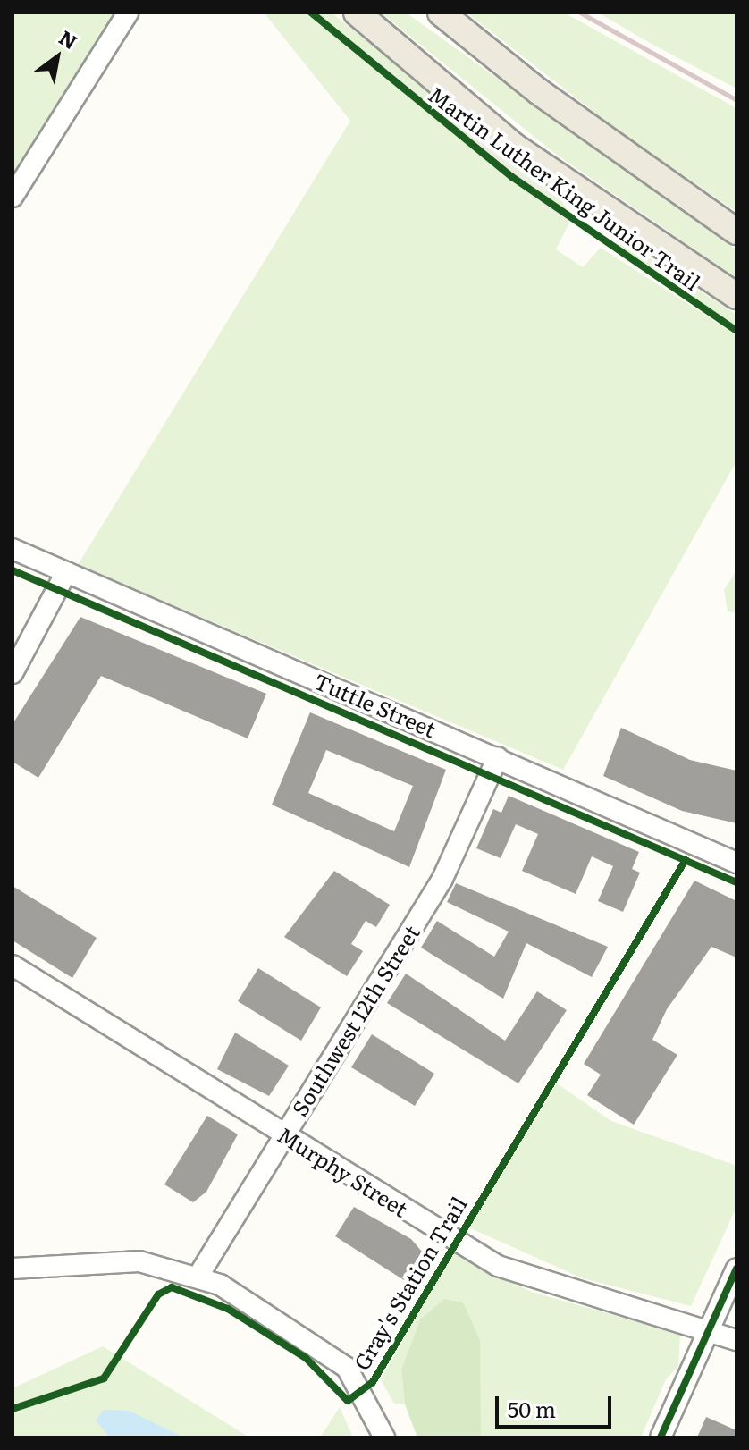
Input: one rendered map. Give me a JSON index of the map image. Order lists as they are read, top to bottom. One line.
{"streets":{"street":["Tuttle Street","Southwest 12th Street","Murphy Street"],"cycle path":["Martin Luther King Junior Trail","Gray's Station Trail"]},"crossings":[["Tuttle Street","Southwest 12th Street"],["Southwest 12th Street","Murphy Street"]],"scale_bar":"50 m","north":"top right"}
